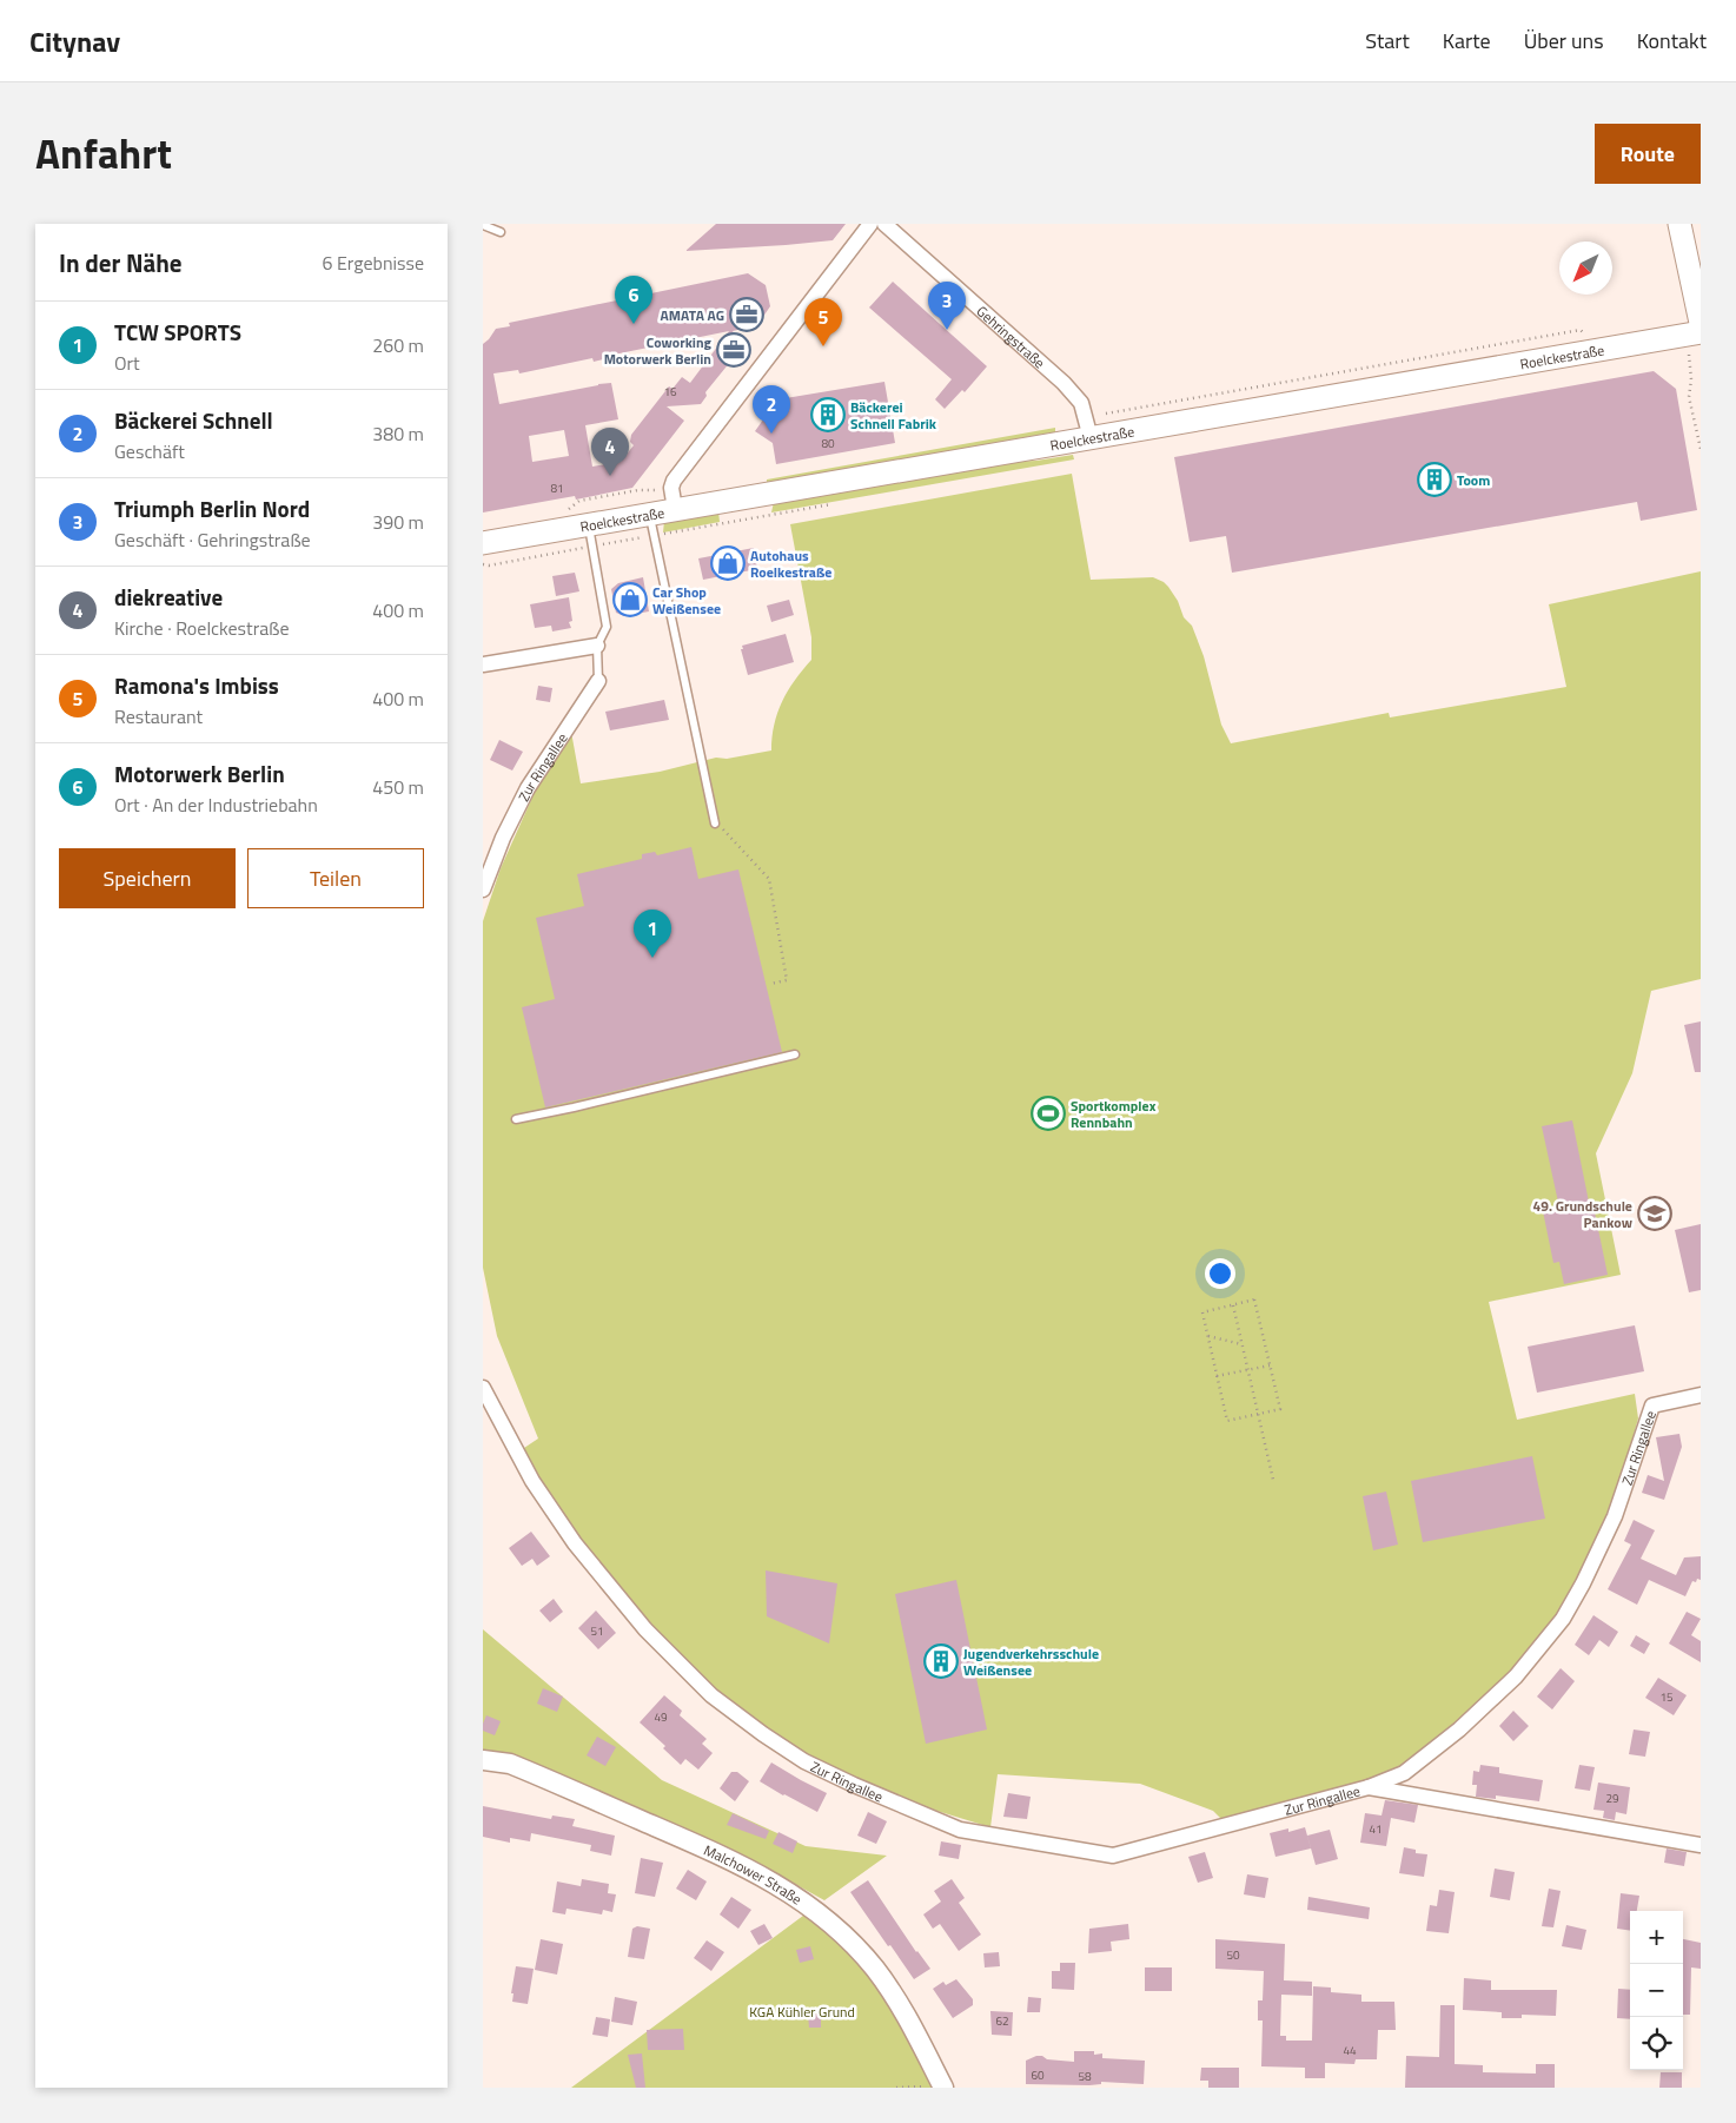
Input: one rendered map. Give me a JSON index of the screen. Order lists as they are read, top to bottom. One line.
{"streets":{"main road":["Roelckestraße"],"street":["Gehringstraße","Zur Ringallee","Malchower Straße"]},"crossings":[["Gehringstraße","Roelckestraße"],["Roelckestraße","Zur Ringallee"]],"parks":["KGA Kühler Grund"],"places":{"office":["AMATA AG","Coworking Motorwerk Berlin"],"building":["Bäckerei Schnell Fabrik","Toom","Jugendverkehrsschule Weißensee"],"shop":["Autohaus Roelkestraße","Car Shop Weißensee"],"sports":["Sportkomplex Rennbahn"],"school or university":["49. Grundschule Pankow"]},"house_numbers":["16","80","81","51","15","49","29","41","50","62","44","60","58"],"north":"bottom left","page":{"header":"Citynav","nav":["Start","Karte","Über uns","Kontakt"],"title":"Anfahrt","buttons":["Route",["Speichern","Teilen"]],"heading":["In der Nähe","6 Ergebnisse"],"pins":["6","3","5","2","4","1"],"list":[{"mark":"1","name":"TCW SPORTS","note":"Ort","value":"260 m"},{"mark":"2","name":"Bäckerei Schnell","note":"Geschäft","value":"380 m"},{"mark":"3","name":"Triumph Berlin Nord","note":"Geschäft · Gehringstraße","value":"390 m"},{"mark":"4","name":"diekreative","note":"Kirche · Roelckestraße","value":"400 m"},{"mark":"5","name":"Ramona's Imbiss","note":"Restaurant","value":"400 m"},{"mark":"6","name":"Motorwerk Berlin","note":"Ort · An der Industriebahn","value":"450 m"}],"map_buttons":["+","−"]}}
